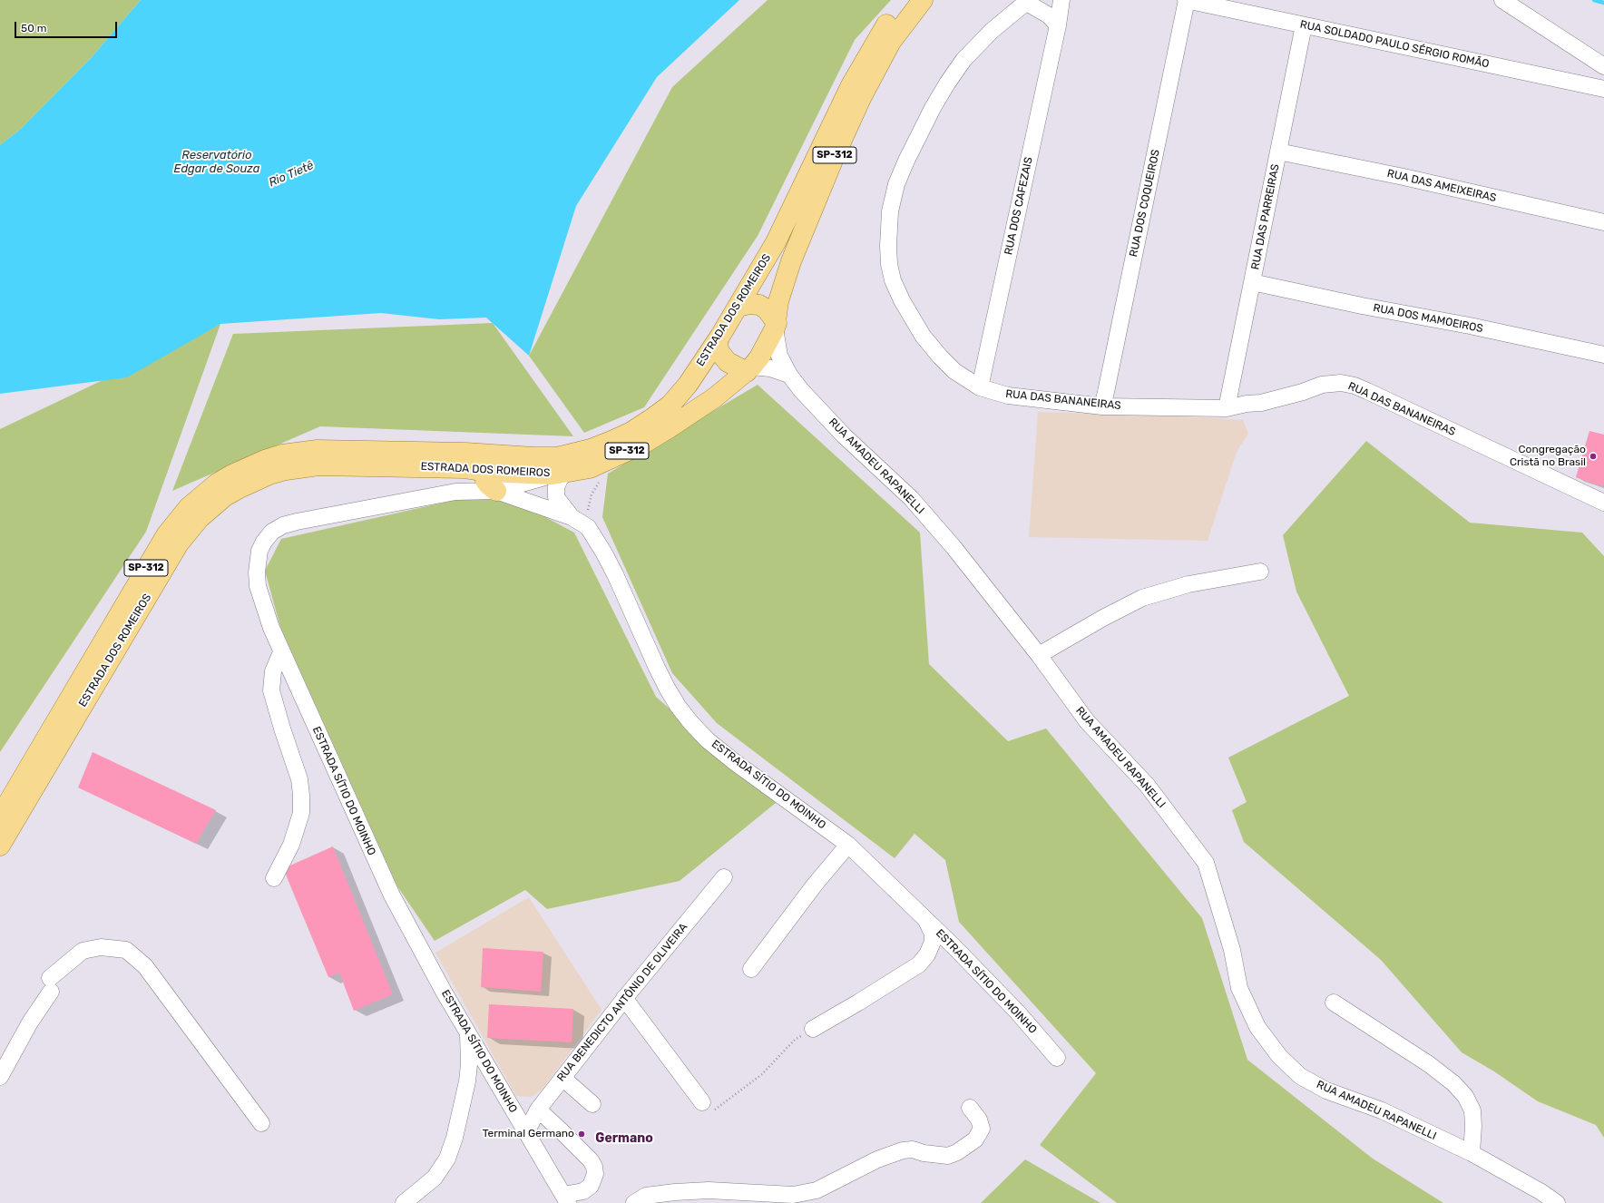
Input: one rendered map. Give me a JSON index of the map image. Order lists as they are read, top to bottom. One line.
{"streets":{"main road":["SP-312","ESTRADA DOS ROMEIROS"],"street":["RUA SOLDADO PAULO SÉRGIO ROMÃO","RUA DAS AMEIXEIRAS","RUA DOS COQUEIROS","RUA DOS CAFEZAIS","RUA DAS PARREIRAS","RUA DOS MAMOEIROS","RUA DAS BANANEIRAS","RUA AMADEU RAPANELLI","ESTRADA SÍTIO DO MOINHO","RUA BENEDICTO ANTÔNIO DE OLIVEIRA"]},"crossings":[["RUA SOLDADO PAULO SÉRGIO ROMÃO","RUA DOS COQUEIROS"],["RUA SOLDADO PAULO SÉRGIO ROMÃO","RUA DAS PARREIRAS"],["RUA DAS AMEIXEIRAS","RUA DAS PARREIRAS"],["RUA DOS COQUEIROS","RUA DAS BANANEIRAS"],["RUA DOS CAFEZAIS","RUA DAS BANANEIRAS"],["RUA DAS PARREIRAS","RUA DOS MAMOEIROS"],["RUA DAS PARREIRAS","RUA DAS BANANEIRAS"],["ESTRADA DOS ROMEIROS","RUA AMADEU RAPANELLI"],["ESTRADA SÍTIO DO MOINHO","RUA BENEDICTO ANTÔNIO DE OLIVEIRA"]],"districts":["Germano"],"water":["Reservatório Edgar de Souza","Rio Tietê"],"places":["Congregação Cristã no Brasil","Terminal Germano"],"scale_bar":"50 m"}
